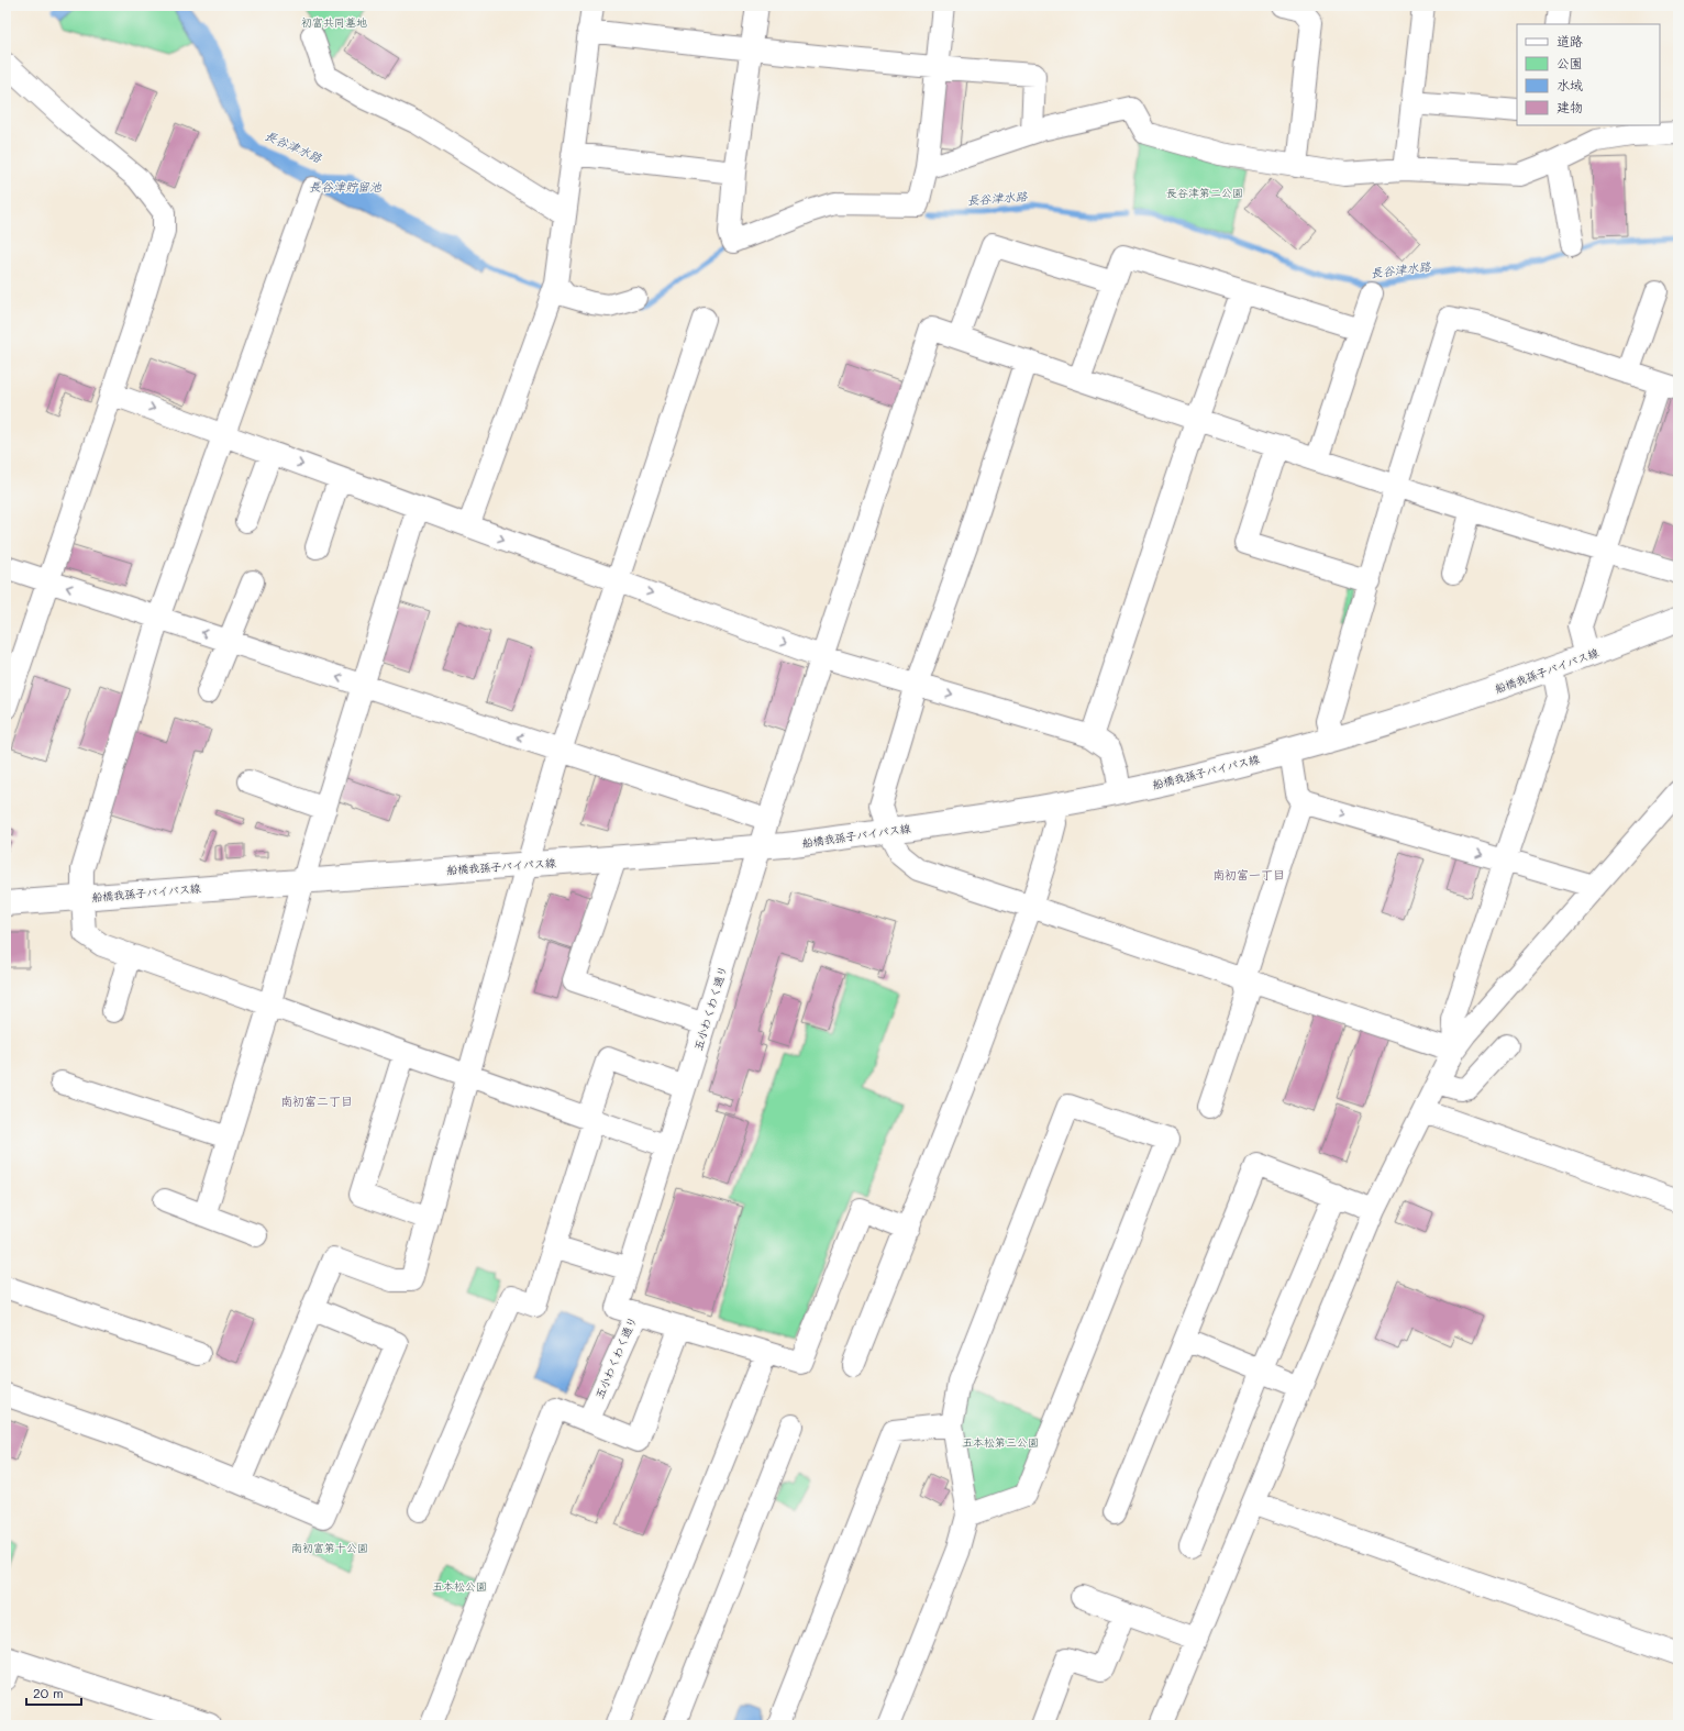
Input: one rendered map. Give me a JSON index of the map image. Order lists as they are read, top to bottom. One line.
{"streets":{"street":["船橋我孫子バイパス線","五小わくわく通り"]},"crossings":[["船橋我孫子バイパス線","五小わくわく通り"]],"districts":["南初富一丁目","南初富二丁目"],"water":["長谷津水路","長谷津貯留池"],"parks":["初富共同墓地","長谷津第二公園","五本松第三公園","南初富第十公園","五本松公園"],"legend":["道路","公園","水域","建物"],"scale_bar":"20 m"}
